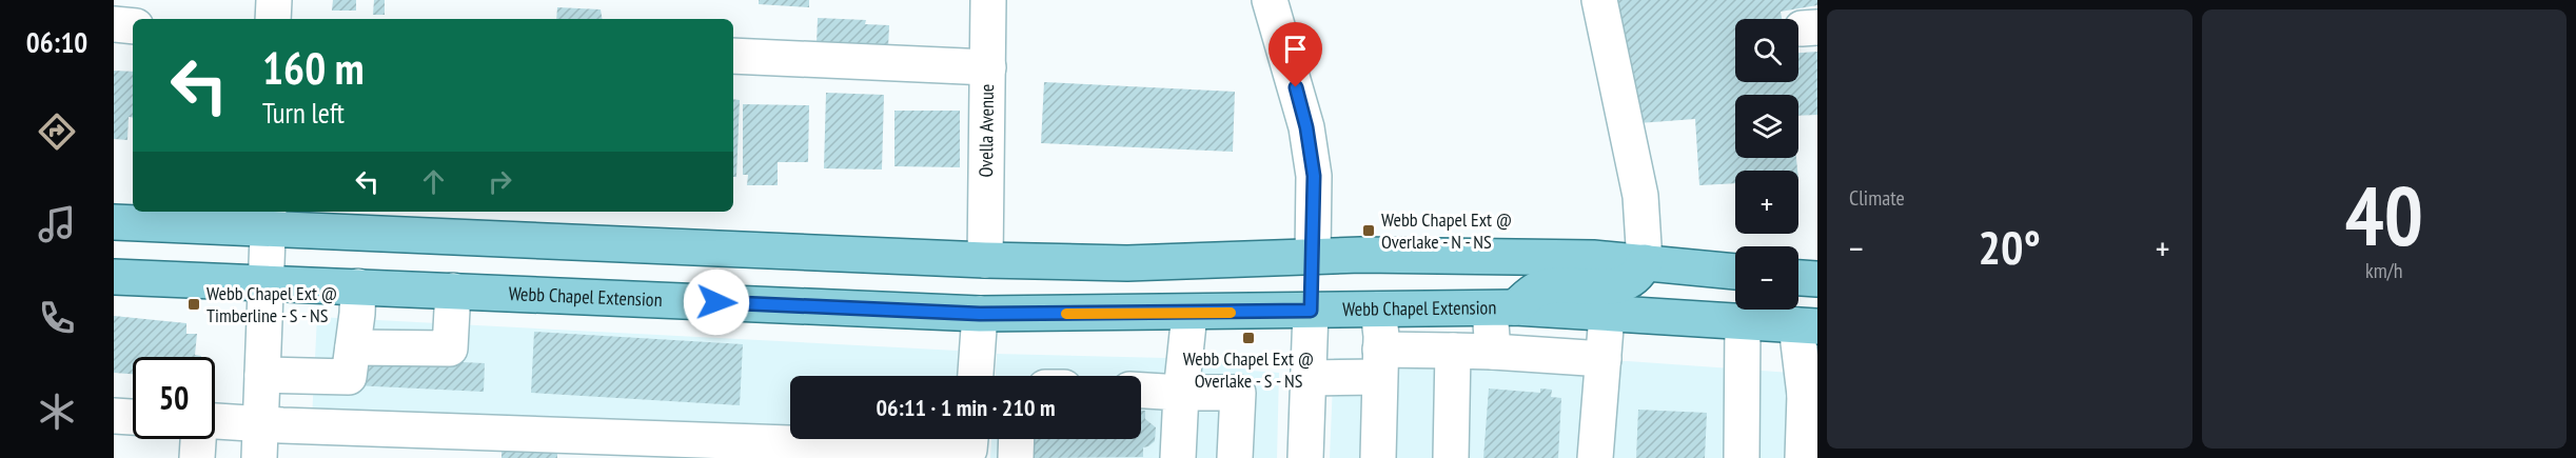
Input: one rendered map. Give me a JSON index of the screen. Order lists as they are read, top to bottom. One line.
{"streets":{"main road":["Webb Chapel Extension"],"street":["Ovella Avenue"]},"places":{"transit":["Webb Chapel Ext @ Overlake - N - NS","Webb Chapel Ext @ Timberline - S - NS","Webb Chapel Ext @ Overlake - S - NS"]},"page":{"tabs":"06:10","tile":["Climate",["40","km/h"]],"map_buttons":["+","−"],"turn":["160 m","Turn left"],"heat":["−","20°","+"],"limit":"50","trip":"06:11 · 1 min · 210 m"}}
